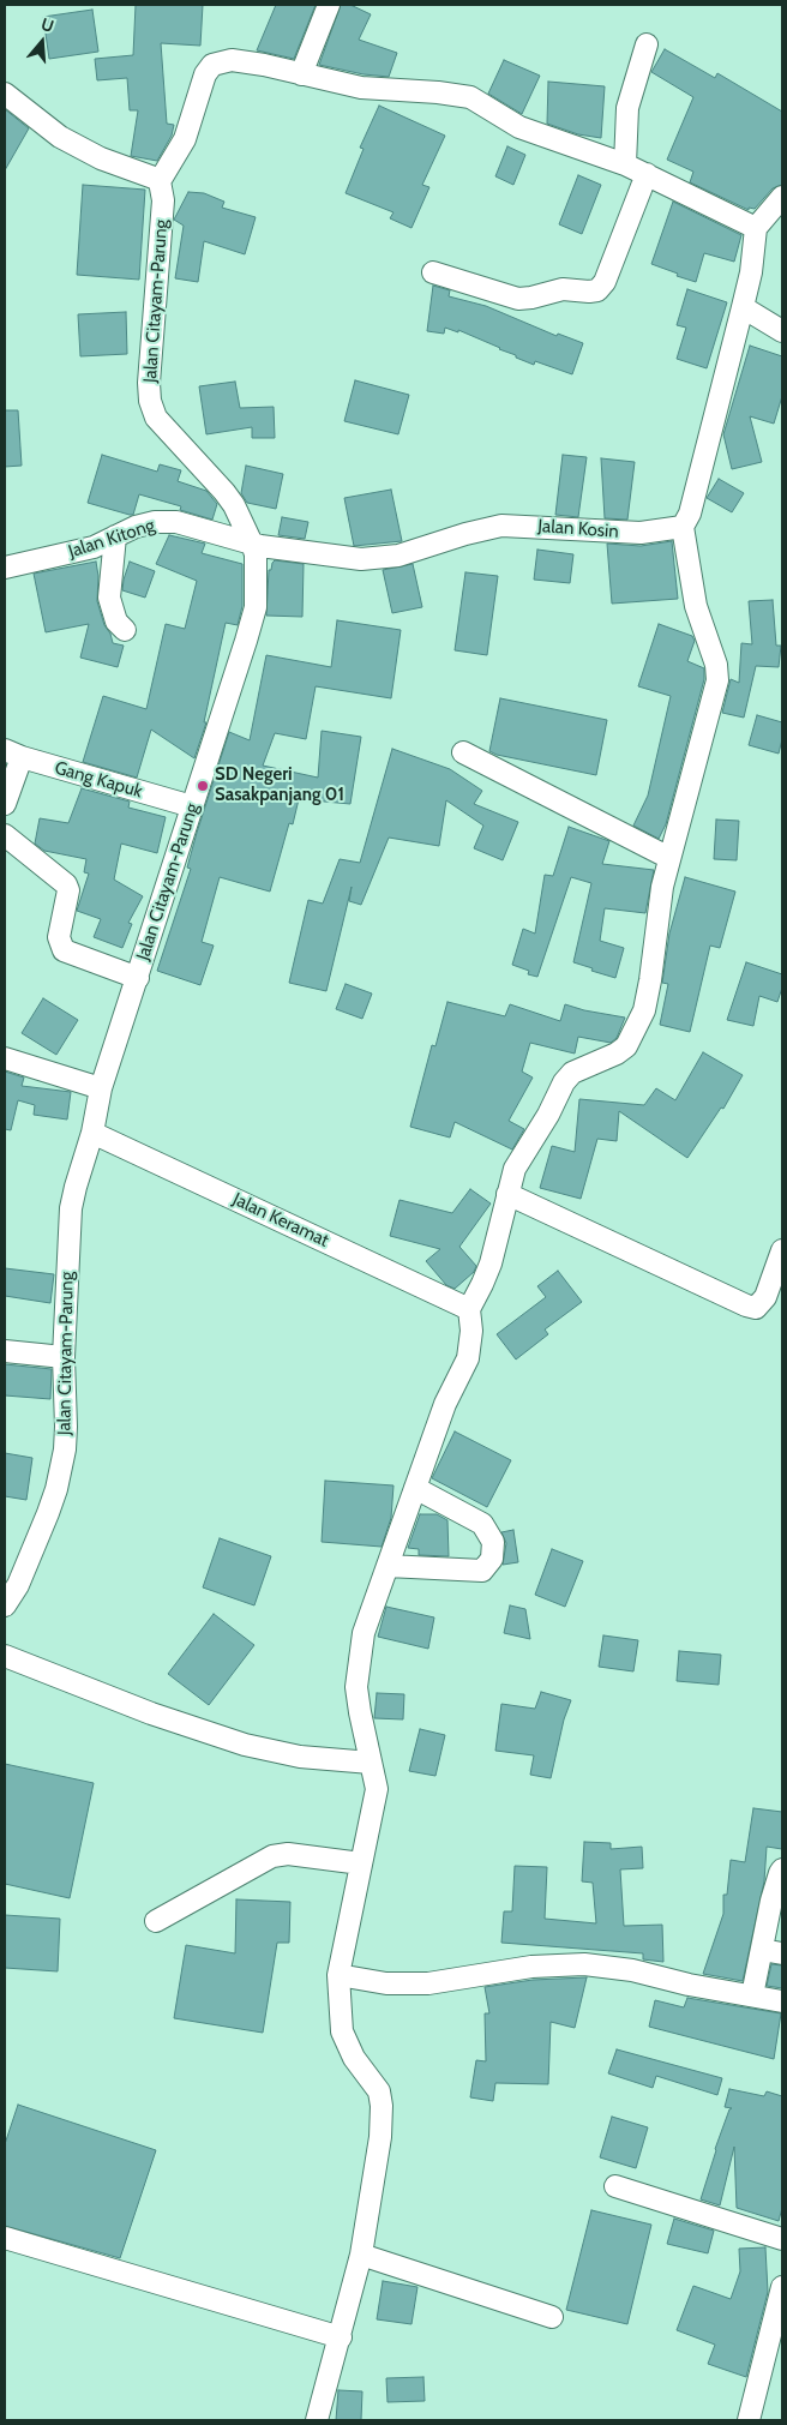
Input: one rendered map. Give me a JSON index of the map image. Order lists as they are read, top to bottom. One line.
{"streets":{"street":["Jalan Citayam-Parung","Jalan Kosin","Jalan Kitong","Gang Kapuk","Jalan Keramat"]},"crossings":[["Jalan Citayam-Parung","Jalan Kosin"],["Jalan Citayam-Parung","Jalan Kitong"],["Jalan Citayam-Parung","Gang Kapuk"],["Jalan Citayam-Parung","Jalan Keramat"],["Jalan Kosin","Jalan Kitong"]],"places":["SD Negeri Sasakpanjang 01"],"north":"top"}
